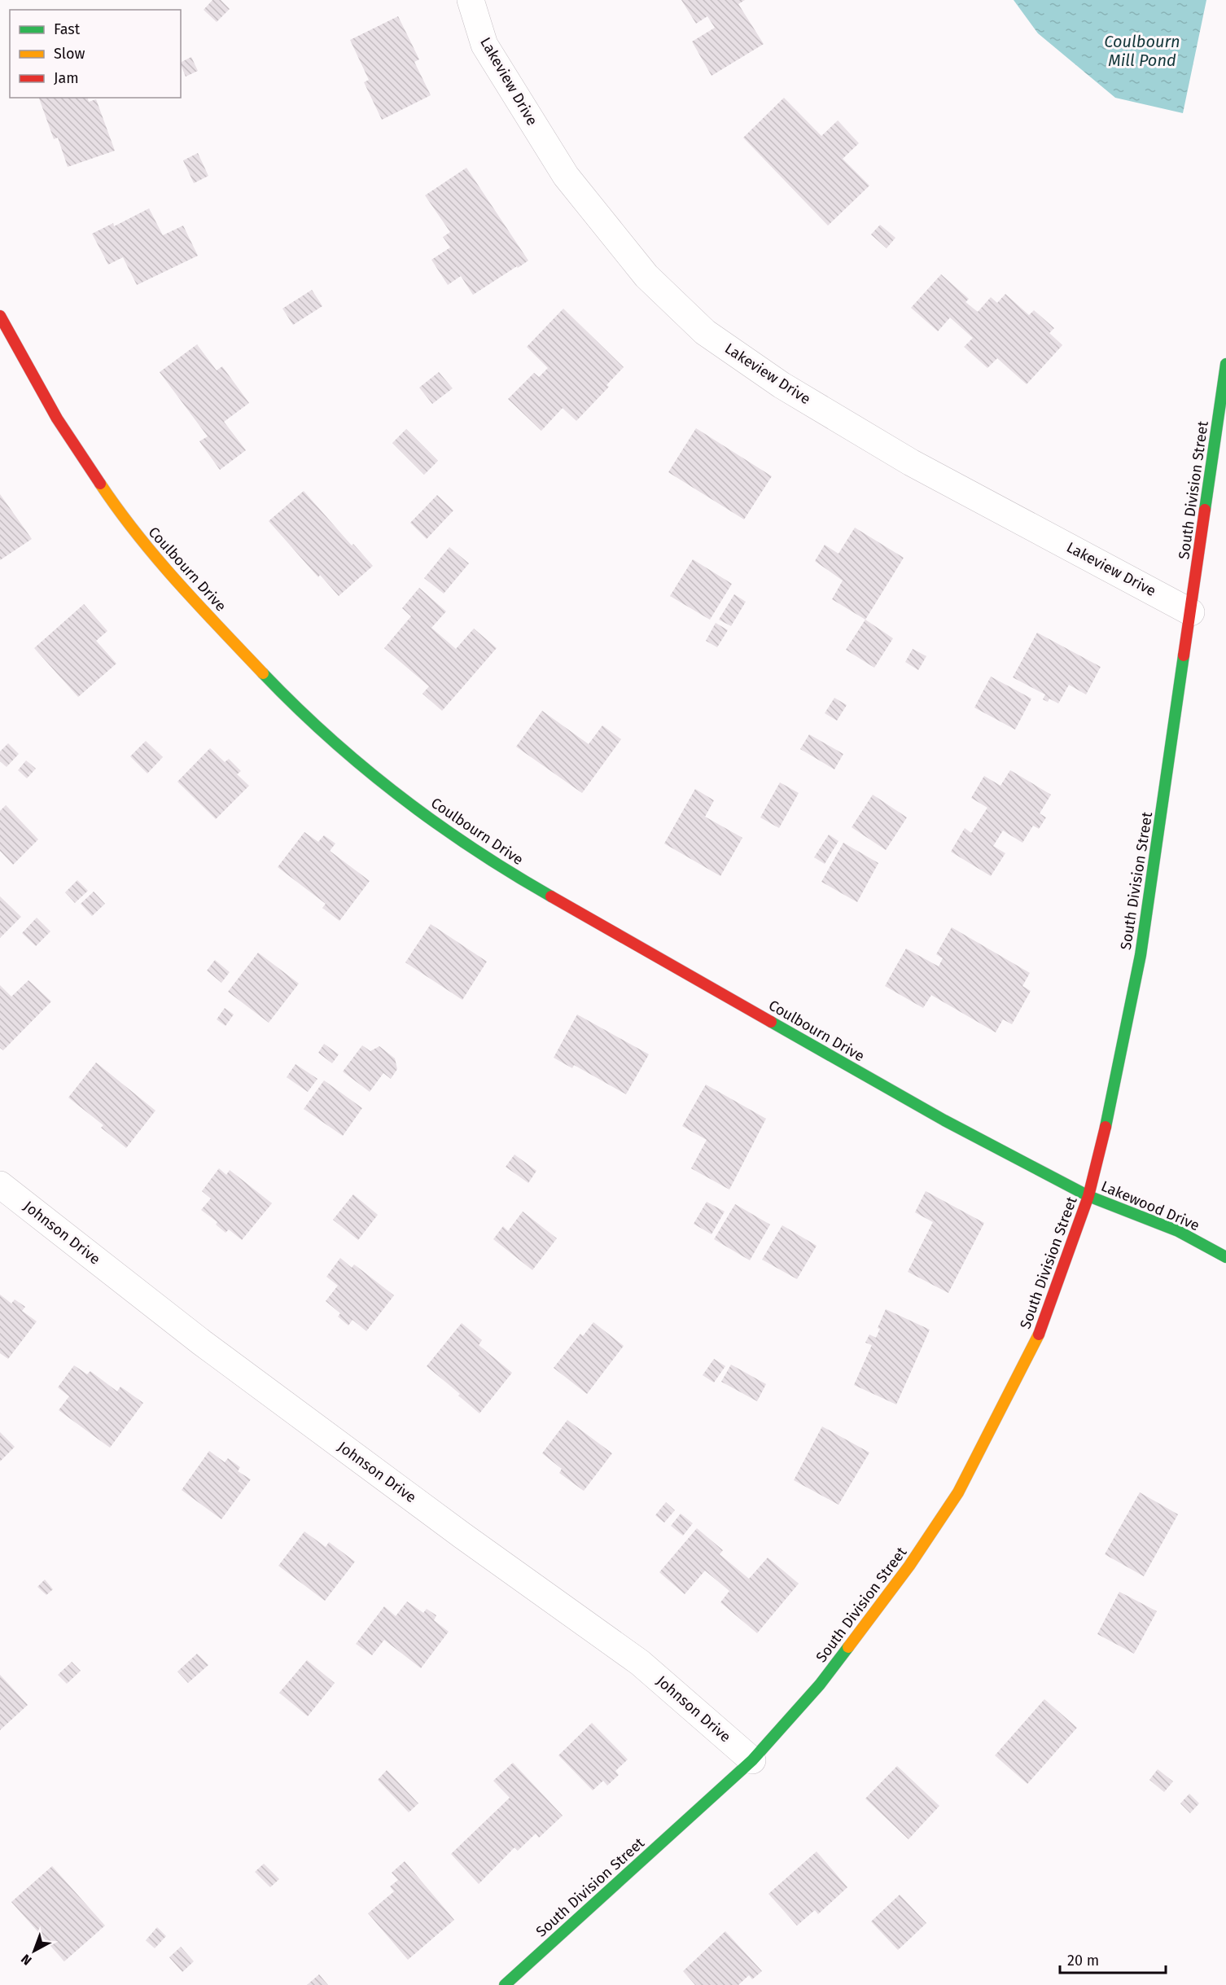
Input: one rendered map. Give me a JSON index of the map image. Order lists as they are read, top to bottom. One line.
{"streets":{"street":["Lakeview Drive","South Division Street","Coulbourn Drive","Lakewood Drive","Johnson Drive"]},"crossings":[["Lakeview Drive","South Division Street"],["South Division Street","Coulbourn Drive"],["South Division Street","Lakewood Drive"],["South Division Street","Johnson Drive"],["Coulbourn Drive","Lakewood Drive"]],"water":["Coulbourn Mill Pond"],"legend":["Fast","Slow","Jam"],"scale_bar":"20 m","north":"bottom left"}
